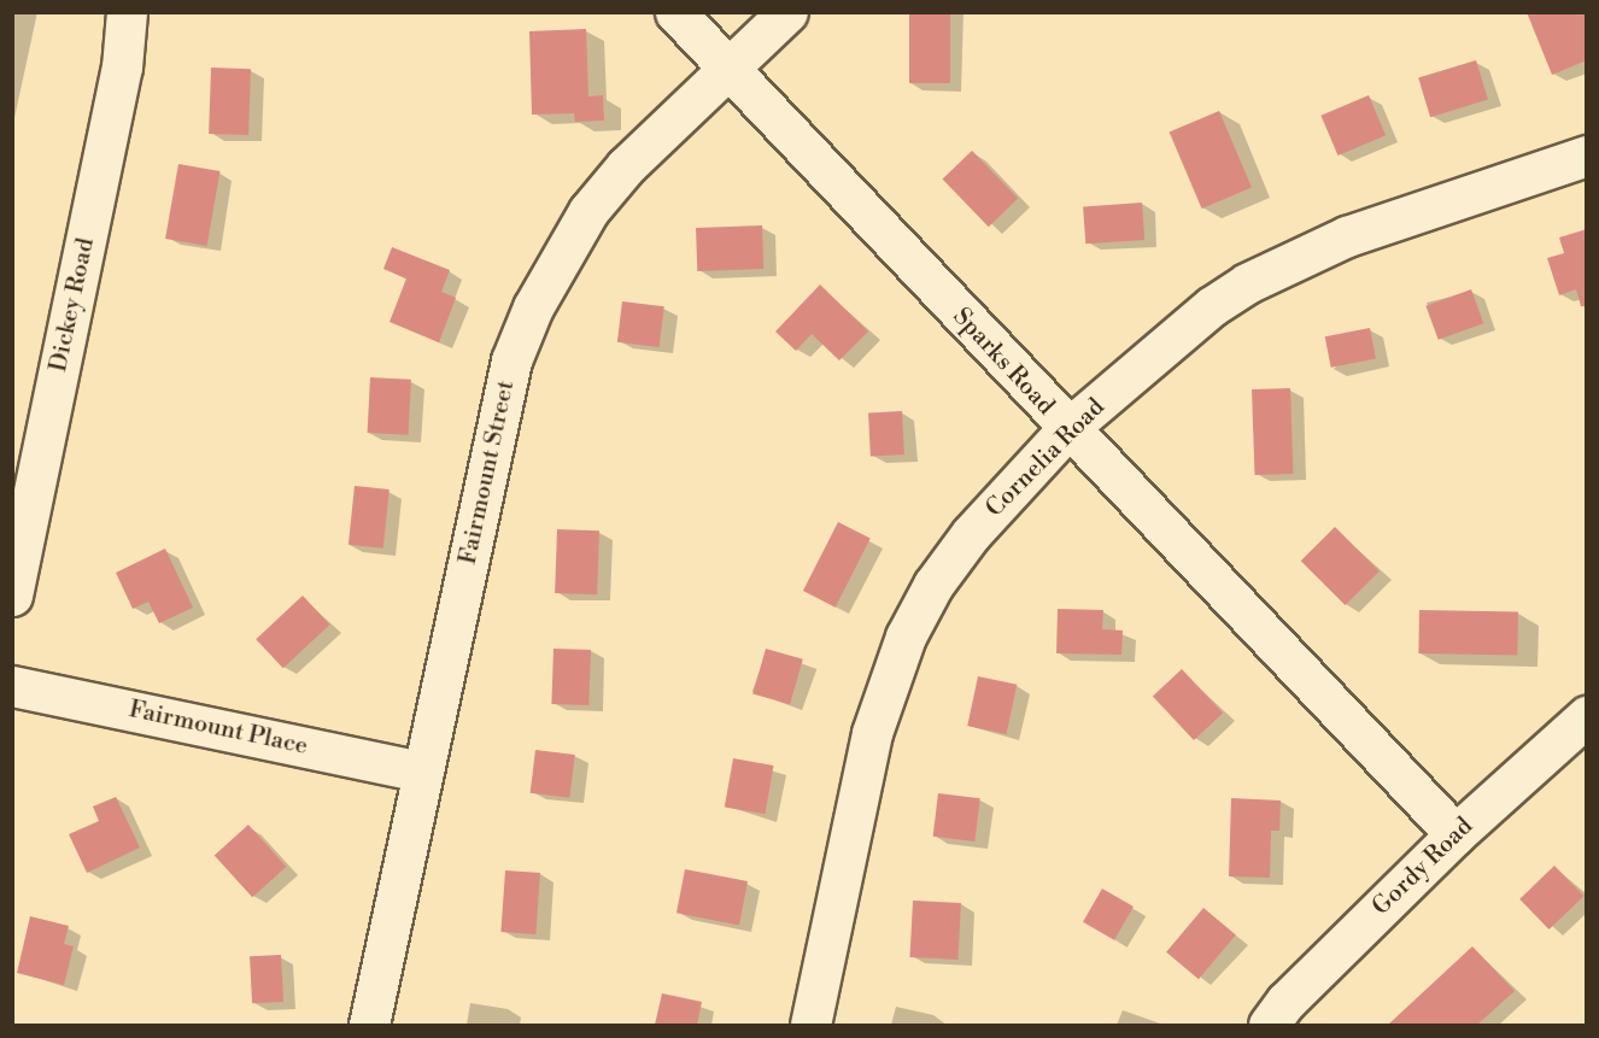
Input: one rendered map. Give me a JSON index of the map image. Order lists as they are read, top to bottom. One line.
{"streets":{"street":["Dickey Road","Sparks Road","Cornelia Road","Fairmount Street","Fairmount Place","Gordy Road"]},"crossings":[["Sparks Road","Cornelia Road"],["Sparks Road","Fairmount Street"],["Sparks Road","Gordy Road"],["Fairmount Street","Fairmount Place"]]}
